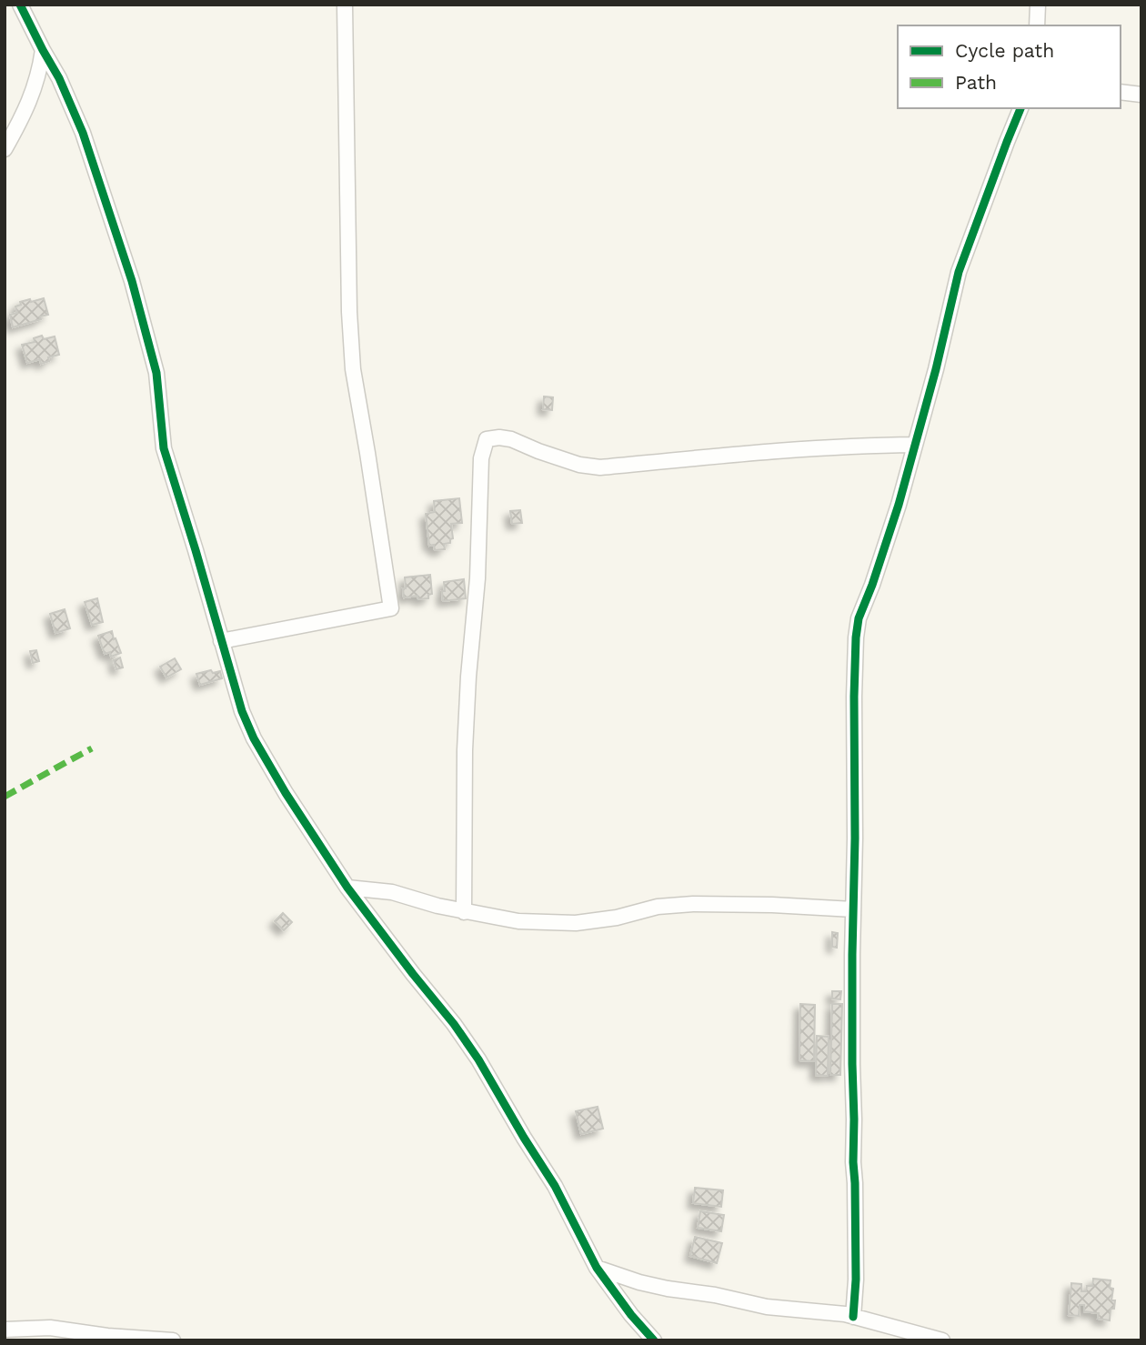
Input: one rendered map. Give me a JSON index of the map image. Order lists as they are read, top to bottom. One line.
{"legend":["Cycle path","Path"]}
